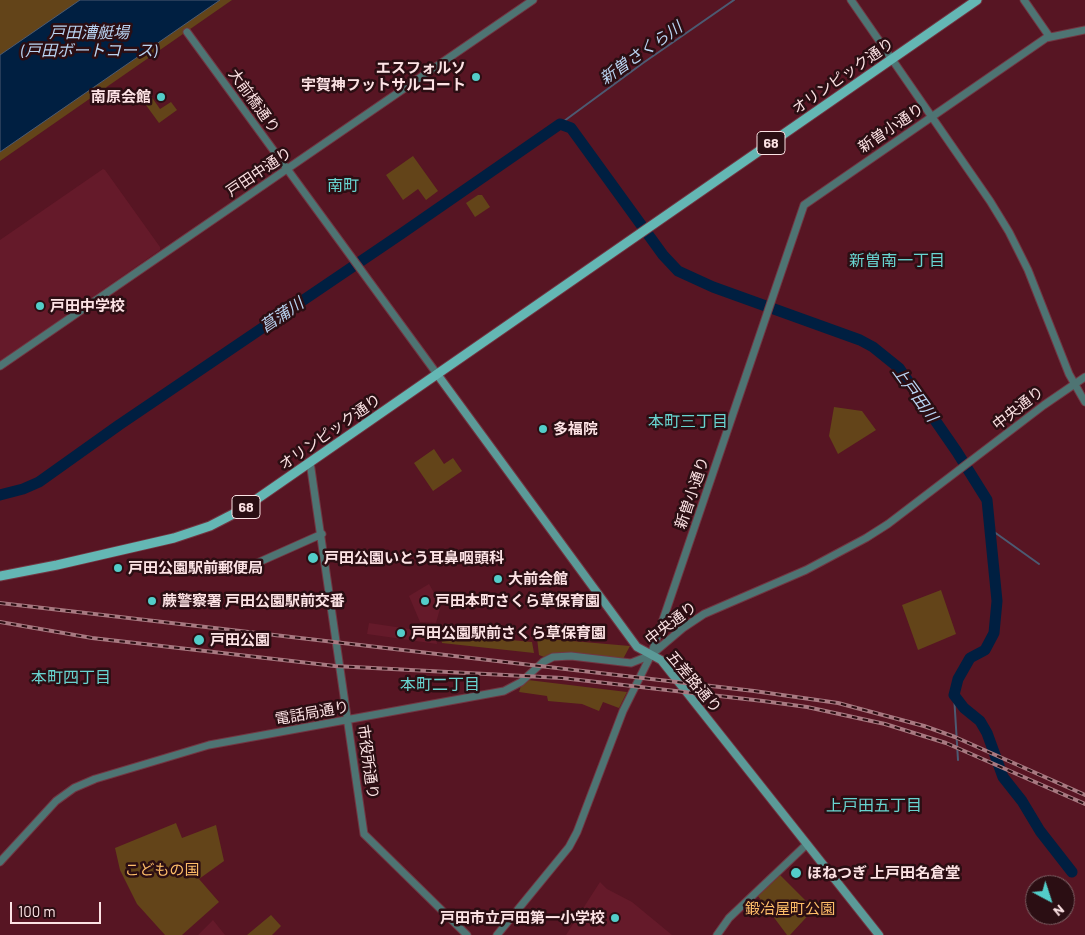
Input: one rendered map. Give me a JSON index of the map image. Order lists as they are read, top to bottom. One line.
{"streets":{"main road":["オリンピック通り","68","五差路通り"],"street":["大前橋通り","新曽小通り","戸田中通り","中央通り","電話局通り","市役所通り"]},"crossings":[["オリンピック通り","大前橋通り"],["オリンピック通り","五差路通り"],["オリンピック通り","市役所通り"],["大前橋通り","戸田中通り"],["大前橋通り","五差路通り"],["新曽小通り","中央通り"],["新曽小通り","五差路通り"],["新曽小通り","電話局通り"],["中央通り","五差路通り"],["中央通り","電話局通り"],["五差路通り","電話局通り"],["電話局通り","市役所通り"]],"districts":["南町","新曽南一丁目","本町三丁目","本町四丁目","本町二丁目","上戸田五丁目"],"water":["戸田漕艇場 (戸田ボートコース)","新曽さくら川","菖蒲川","上戸田川"],"parks":["こどもの国","鍛冶屋町公園"],"places":["エスフォルソ 宇賀神フットサルコート","南原会館","戸田中学校","多福院","戸田公園いとう耳鼻咽頭科","戸田公園駅前郵便局","大前会館","蕨警察署 戸田公園駅前交番","戸田本町さくら草保育園","戸田公園駅前さくら草保育園","戸田公園","ほねつぎ 上戸田名倉堂","戸田市立戸田第一小学校"],"scale_bar":"100 m","north":"bottom right"}
